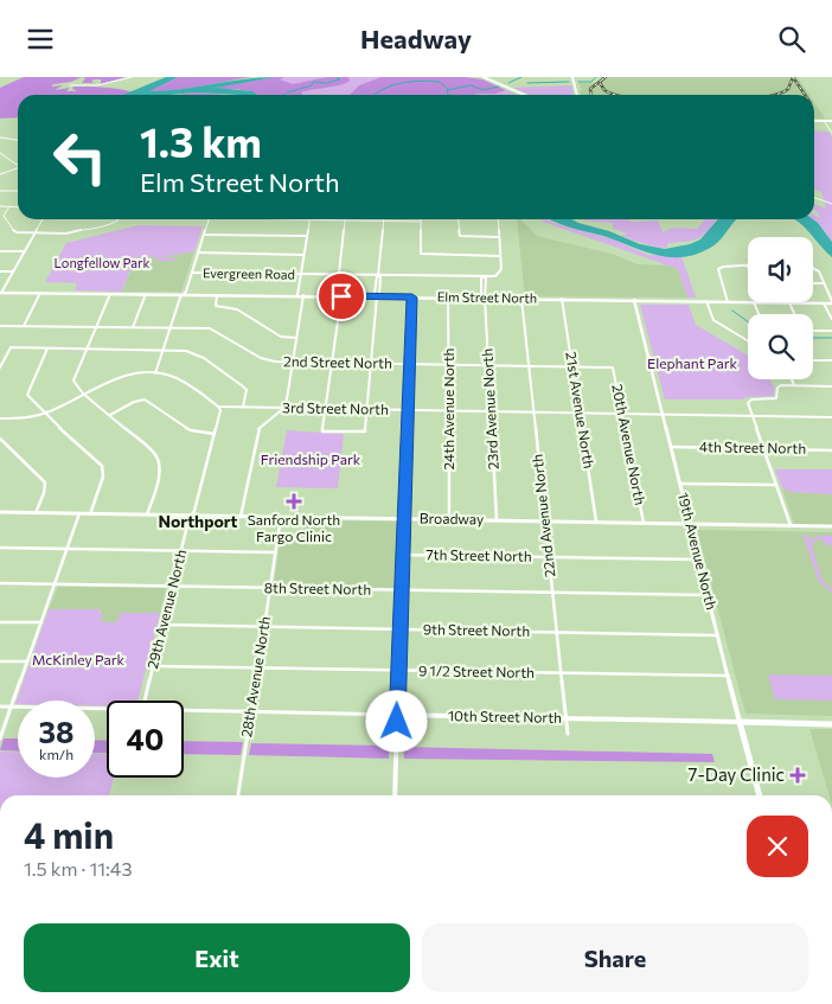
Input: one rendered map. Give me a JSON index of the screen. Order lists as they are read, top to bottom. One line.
{"streets":{"main road":["19th Avenue North","10th Street North"],"street":["Evergreen Road","Elm Street North","2nd Street North","3rd Street North","24th Avenue North","23rd Avenue North","21st Avenue North","20th Avenue North","4th Street North","22nd Avenue North","Broadway","7th Street North","8th Street North","29th Avenue North","9th Street North","9 1/2 Street North","28th Avenue North"]},"crossings":[["Evergreen Road","23rd Avenue North"],["Elm Street North","24th Avenue North"],["Elm Street North","23rd Avenue North"],["Elm Street North","21st Avenue North"],["Elm Street North","22nd Avenue North"],["Elm Street North","19th Avenue North"],["2nd Street North","24th Avenue North"],["2nd Street North","23rd Avenue North"],["2nd Street North","21st Avenue North"],["2nd Street North","20th Avenue North"],["2nd Street North","22nd Avenue North"],["3rd Street North","24th Avenue North"],["3rd Street North","23rd Avenue North"],["3rd Street North","21st Avenue North"],["3rd Street North","20th Avenue North"],["3rd Street North","22nd Avenue North"],["3rd Street North","19th Avenue North"],["3rd Street North","29th Avenue North"],["24th Avenue North","Broadway"],["23rd Avenue North","Broadway"],["21st Avenue North","Broadway"],["20th Avenue North","Broadway"],["4th Street North","19th Avenue North"],["22nd Avenue North","Broadway"],["22nd Avenue North","7th Street North"],["22nd Avenue North","8th Street North"],["22nd Avenue North","9th Street North"],["22nd Avenue North","9 1/2 Street North"],["22nd Avenue North","10th Street North"],["Broadway","19th Avenue North"],["Broadway","29th Avenue North"],["Broadway","28th Avenue North"],["19th Avenue North","7th Street North"],["19th Avenue North","8th Street North"],["19th Avenue North","9th Street North"],["19th Avenue North","9 1/2 Street North"],["19th Avenue North","10th Street North"],["8th Street North","29th Avenue North"],["8th Street North","28th Avenue North"],["29th Avenue North","9th Street North"],["29th Avenue North","9 1/2 Street North"],["9th Street North","28th Avenue North"],["9 1/2 Street North","28th Avenue North"],["28th Avenue North","10th Street North"]],"districts":["Northport"],"parks":["Longfellow Park","Elephant Park","Friendship Park","McKinley Park"],"places":{"health":["Sanford North Fargo Clinic","7-Day Clinic"]},"page":{"header":"Headway","turn":["1.3 km","Elm Street North"],"speed":"38 km/h","limit":"40","heading":["4 min","1.5 km · 11:43"],"buttons":["Exit","Share"]}}
